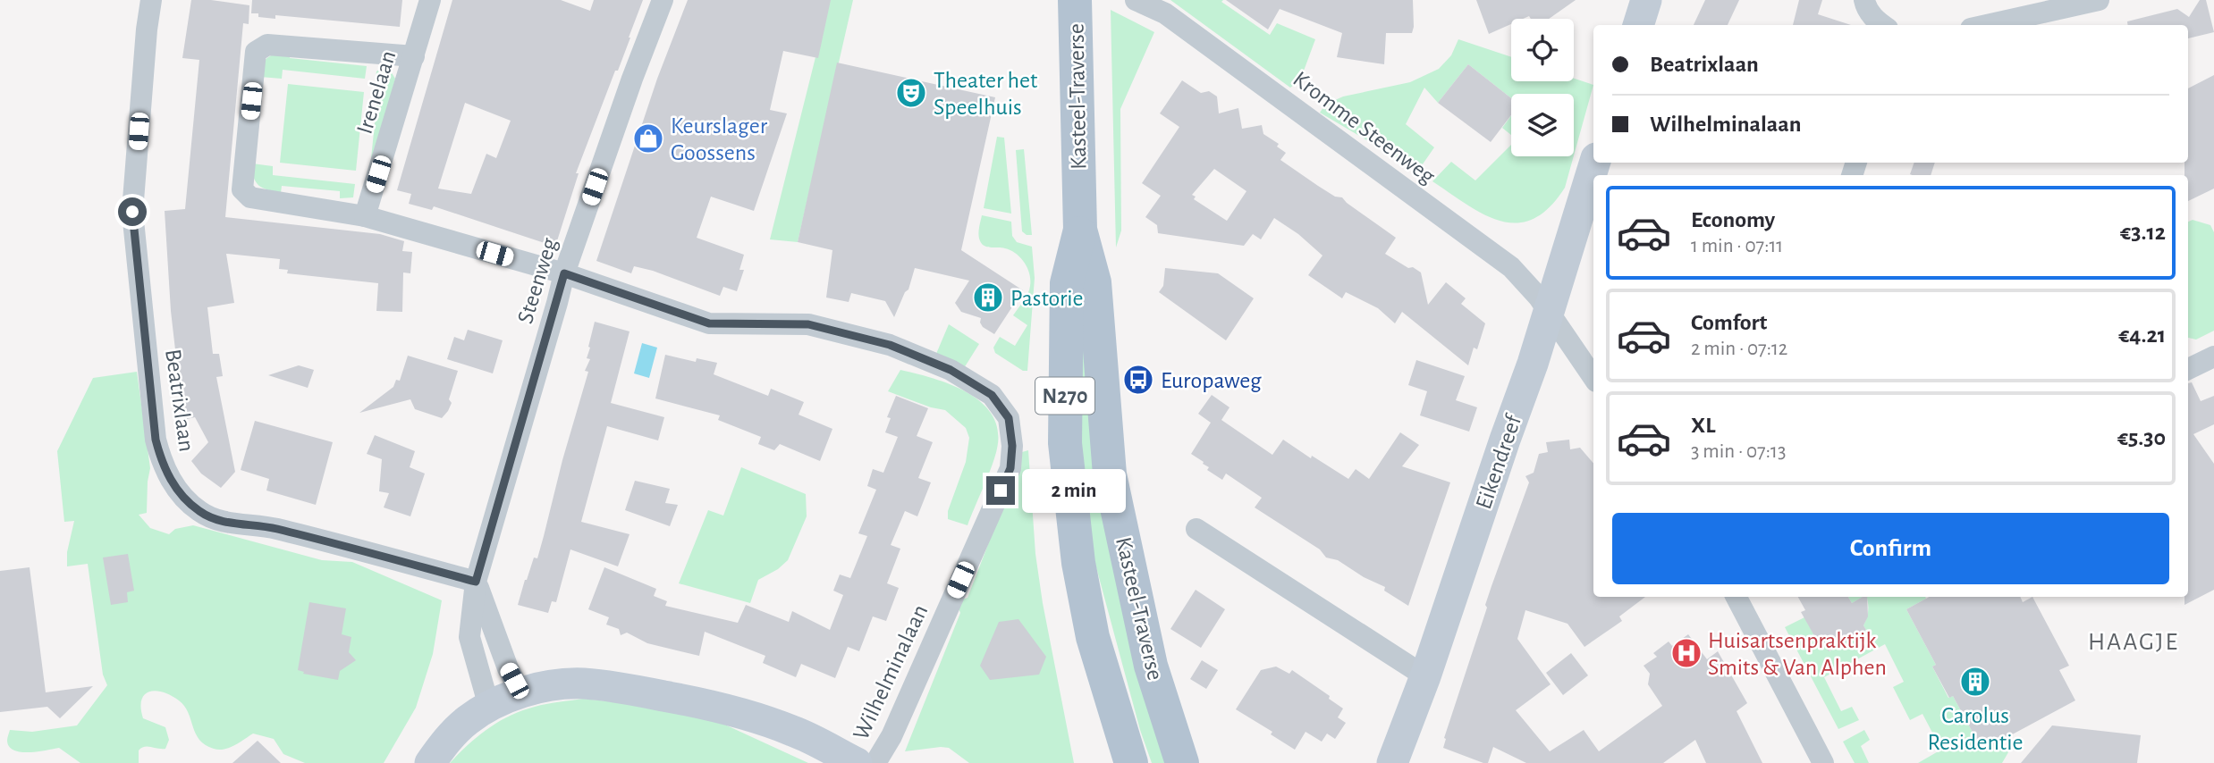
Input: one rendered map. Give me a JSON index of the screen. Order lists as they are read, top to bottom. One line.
{"streets":{"main road":["Kasteel-Traverse","N270"],"street":["Irenelaan","Kromme Steenweg","Steenweg","Beatrixlaan","Eikendreef","Wilhelminalaan"]},"crossings":[["Kromme Steenweg","Eikendreef"],["Steenweg","Beatrixlaan"],["Steenweg","Wilhelminalaan"]],"districts":["HAAGJE"],"places":{"theatre":["Theater het Speelhuis"],"shop":["Keurslager Goossens"],"building":["Pastorie","Carolus Residentie"],"bus stop":["Europaweg"],"hospital":["Huisartsenpraktijk Smits & Van Alphen"]},"page":{"banner":["Beatrixlaan","Wilhelminalaan"],"list":[{"name":"Economy","note":"1 min · 07:11","value":"€3.12"},{"name":"Comfort","note":"2 min · 07:12","value":"€4.21"},{"name":"XL","note":"3 min · 07:13","value":"€5.30"}],"bubble":"2 min","buttons":"Confirm"}}
